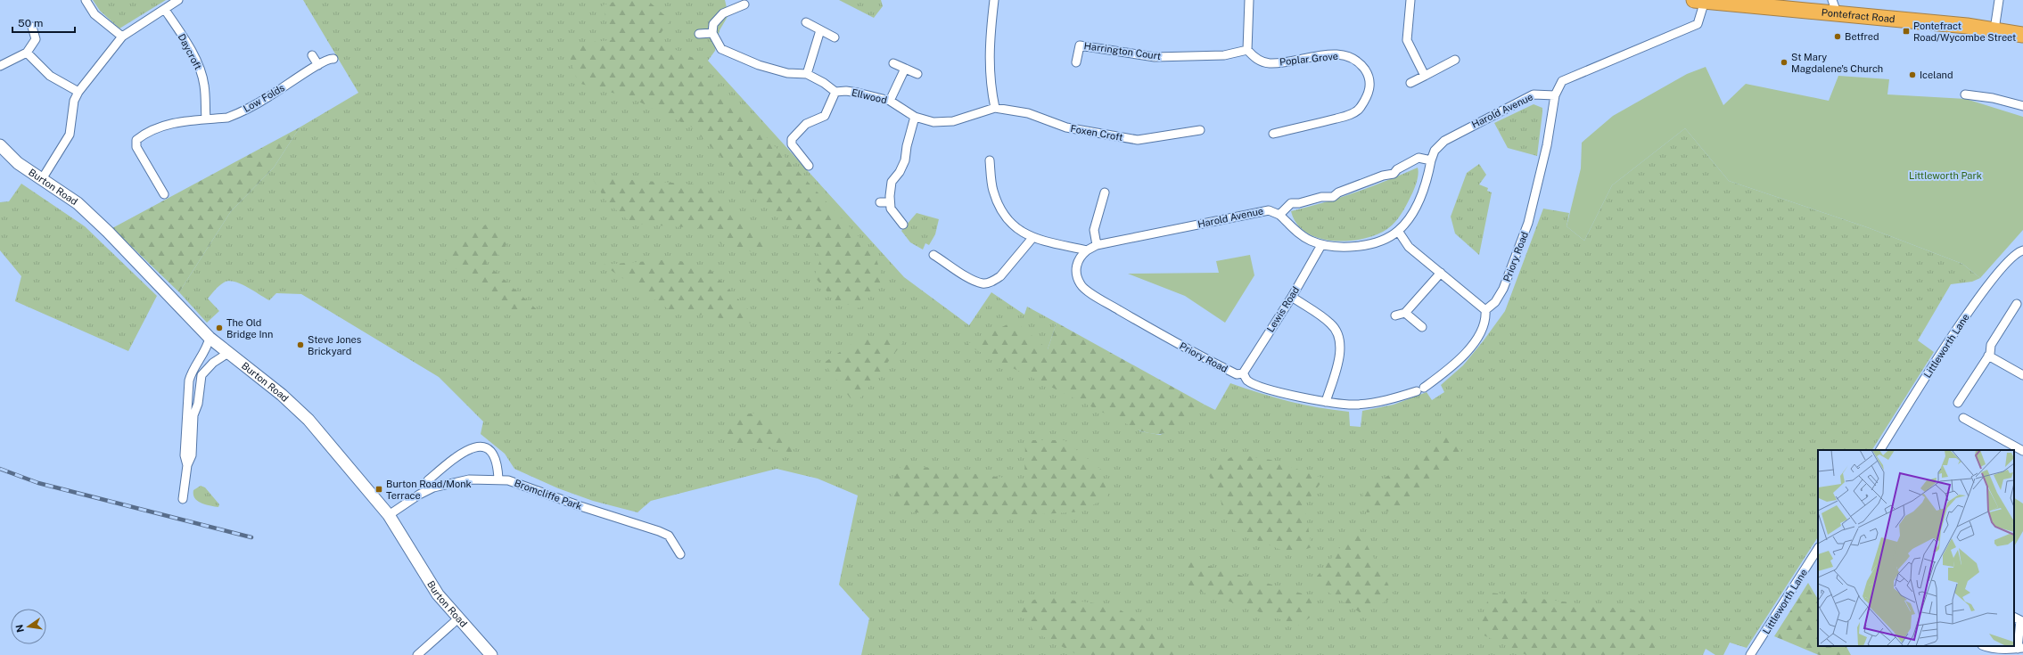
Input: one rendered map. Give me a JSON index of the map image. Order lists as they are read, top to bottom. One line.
{"streets":{"highway":["Pontefract Road"],"street":["Harrington Court","Daycroft","Poplar Grove","Ellwood","Low Folds","Harold Avenue","Foxen Croft","Burton Road","Priory Road","Lewis Road","Littleworth Lane","Bromcliffe Park"]},"crossings":[["Harrington Court","Poplar Grove"],["Daycroft","Low Folds"],["Ellwood","Foxen Croft"],["Harold Avenue","Priory Road"],["Burton Road","Bromcliffe Park"],["Priory Road","Lewis Road"]],"parks":["Littleworth Park"],"places":{"transit":["Pontefract Road/Wycombe Street","Burton Road/Monk Terrace"],"other":["Betfred","St Mary Magdalene's Church","Iceland","The Old Bridge Inn","Steve Jones Brickyard"]},"scale_bar":"50 m","north":"left"}
